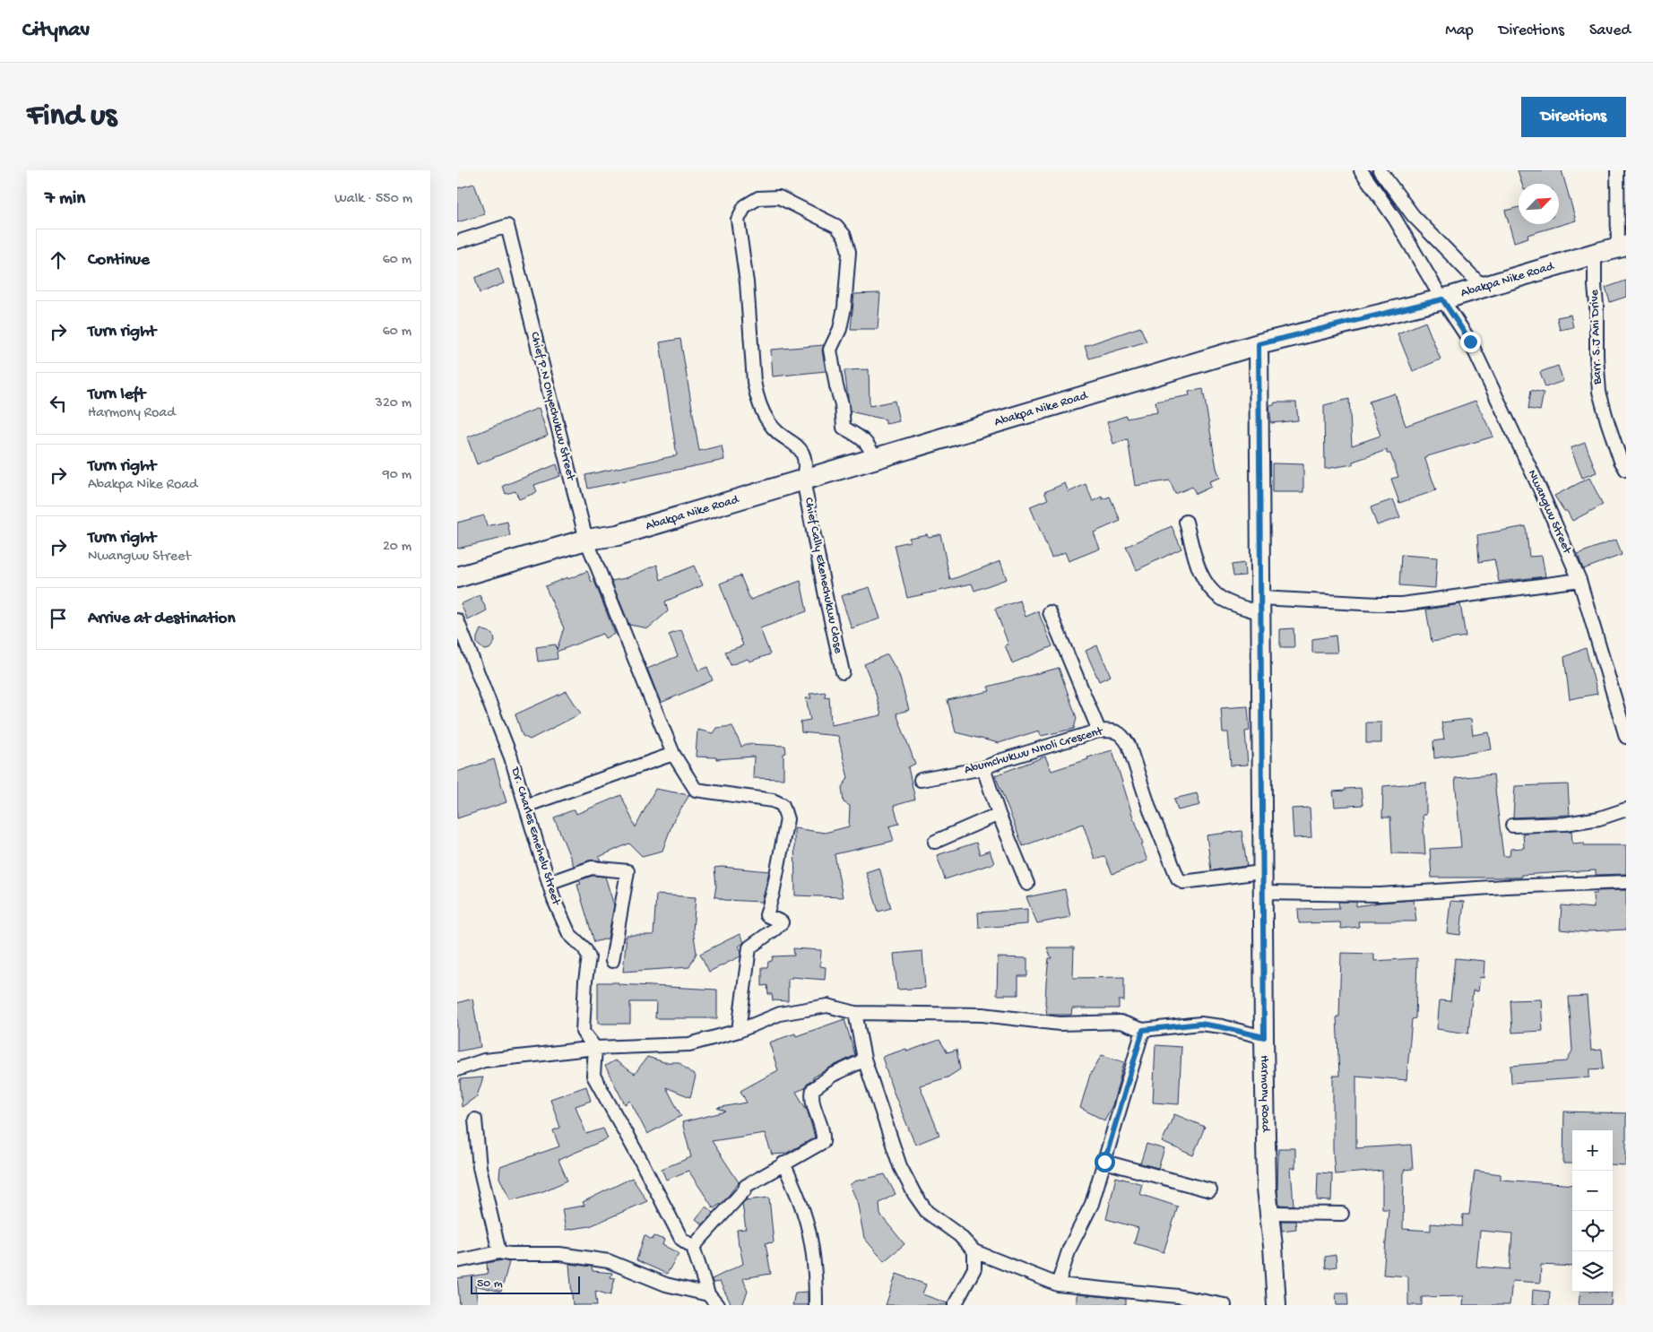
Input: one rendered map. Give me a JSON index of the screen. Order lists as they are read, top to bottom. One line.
{"streets":{"main road":["Abakpa Nike Road","Harmony Road"],"street":["Barr. S.J Ani Drive","Chief P.N Onyechukwu Street","Nwangwu Street","Chief Cally Ekenechukwu Close","Abumchukwu Nnoli Crescent","Dr. Charles Emehelu Street"]},"crossings":[["Abakpa Nike Road","Barr. S.J Ani Drive"],["Abakpa Nike Road","Chief P.N Onyechukwu Street"],["Abakpa Nike Road","Nwangwu Street"],["Abakpa Nike Road","Chief Cally Ekenechukwu Close"],["Abakpa Nike Road","Harmony Road"],["Abumchukwu Nnoli Crescent","Harmony Road"]],"scale_bar":"50 m","north":"top right","page":{"header":"Citynav","nav":["Map","Directions","Saved"],"buttons":"Directions","title":"Find us","heading":["7 min","Walk · 550 m"],"list":[["Continue","60 m"],["Turn right","60 m"],["Turn left","Harmony Road","320 m"],["Turn right","Abakpa Nike Road","90 m"],["Turn right","Nwangwu Street","20 m"],"Arrive at destination"],"map_buttons":["+","−"],"scale":"50 m"}}
